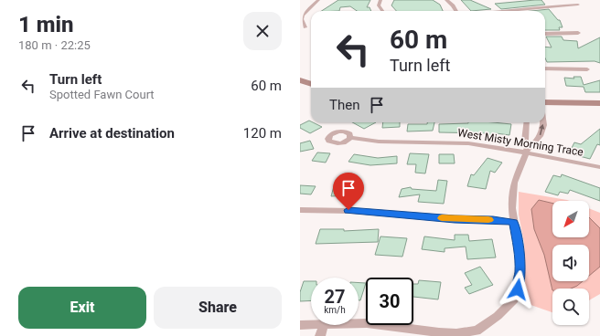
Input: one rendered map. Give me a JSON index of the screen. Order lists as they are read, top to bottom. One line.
{"streets":{"street":["West Misty Morning Trace"]},"north":"bottom left","page":{"heading":["1 min","180 m · 22:25"],"turn":["60 m","Turn left"],"list":[{"name":"Turn left","note":"Spotted Fawn Court","value":"60 m"},{"name":"Arrive at destination","value":"120 m"}],"then":"Then","speed":"27 km/h","limit":"30","buttons":["Exit","Share"]}}
